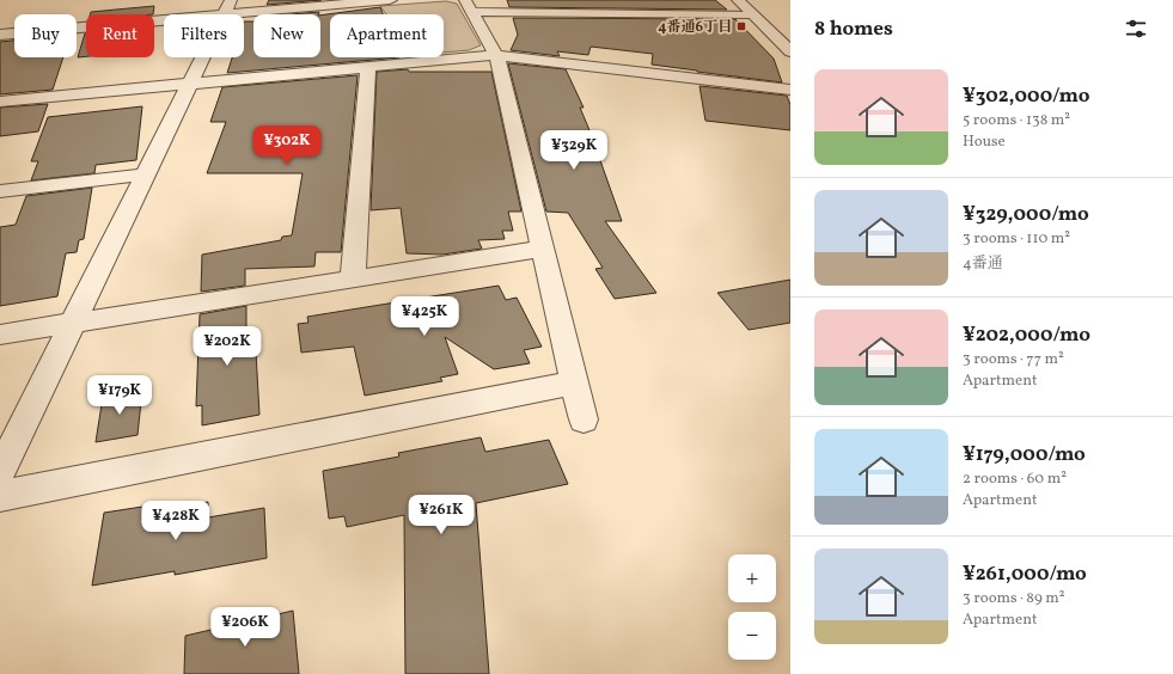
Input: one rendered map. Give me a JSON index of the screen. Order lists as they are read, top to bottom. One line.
{"places":{"transit":["4番通6丁目"]},"page":{"heading":"8 homes","chip":["Buy","Rent","Filters","New","Apartment"],"list":[{"name":"¥302,000/mo","note":"5 rooms · 138 m² · House"},{"name":"¥329,000/mo","note":"3 rooms · 110 m² · 4番通"},{"name":"¥202,000/mo","note":"3 rooms · 77 m² · Apartment"},{"name":"¥179,000/mo","note":"2 rooms · 60 m² · Apartment"},{"name":"¥261,000/mo","note":"3 rooms · 89 m² · Apartment"}],"price":["¥302K","¥329K","¥425K","¥202K","¥179K","¥261K","¥428K","¥206K"],"map_buttons":["+","−"]}}
